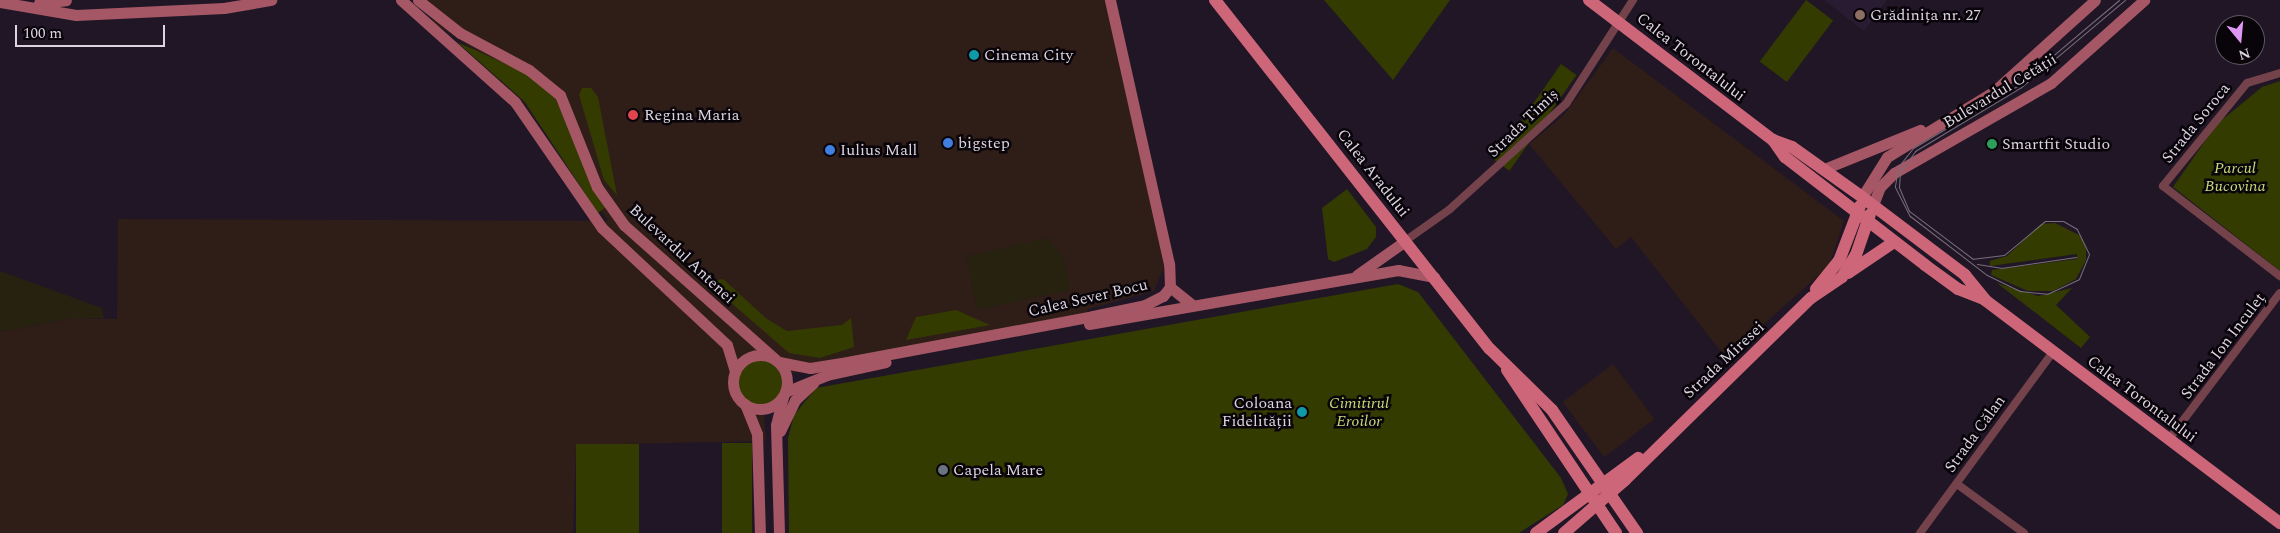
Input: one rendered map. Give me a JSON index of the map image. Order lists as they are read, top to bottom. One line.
{"streets":{"main road":["Calea Torontalului","Bulevardul Cetății","Calea Aradului","Bulevardul Antenei","Calea Sever Bocu","Strada Miresei"],"street":["Strada Timiș","Strada Soroca","Strada Ion Inculeț","Strada Călan"]},"crossings":[["Calea Torontalului","Bulevardul Cetății"],["Calea Torontalului","Strada Timiș"],["Calea Torontalului","Strada Ion Inculeț"],["Calea Torontalului","Strada Miresei"],["Calea Torontalului","Strada Călan"],["Bulevardul Cetății","Strada Miresei"],["Strada Timiș","Calea Aradului"],["Calea Aradului","Calea Sever Bocu"],["Calea Aradului","Strada Miresei"],["Bulevardul Antenei","Calea Sever Bocu"]],"parks":["Parcul Bucovina","Cimitirul Eroilor"],"places":["Grădinița nr. 27","Cinema City","Regina Maria","bigstep","Smartfit Studio","Iulius Mall","Coloana Fidelității","Capela Mare"],"scale_bar":"100 m","north":"bottom"}
